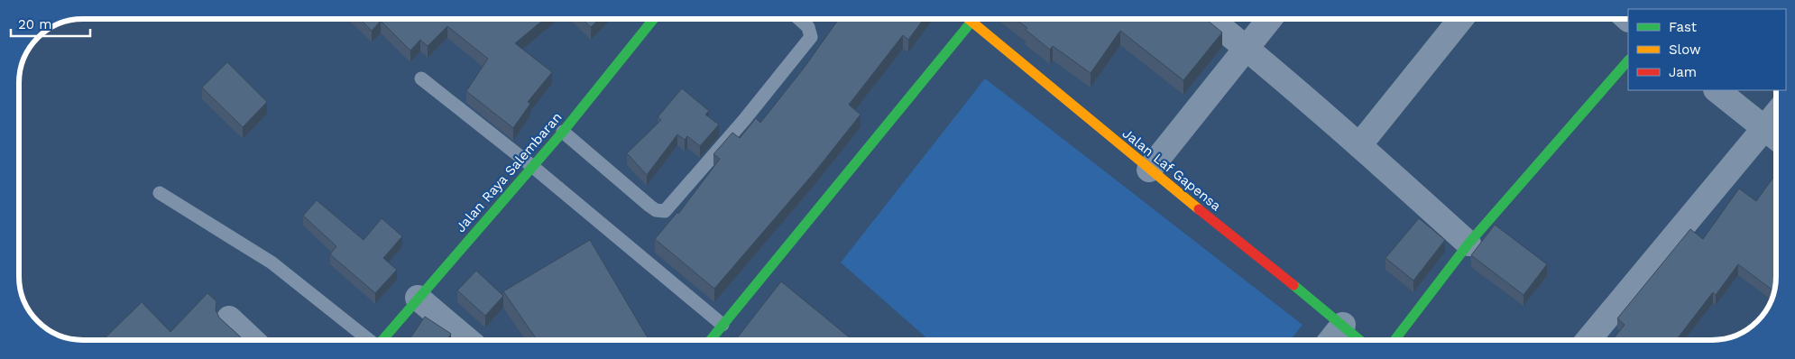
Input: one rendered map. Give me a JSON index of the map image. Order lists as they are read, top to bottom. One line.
{"streets":{"street":["Jalan Laf Gapensa","Jalan Raya Salembaran"]},"legend":["Fast","Slow","Jam"],"scale_bar":"20 m"}
